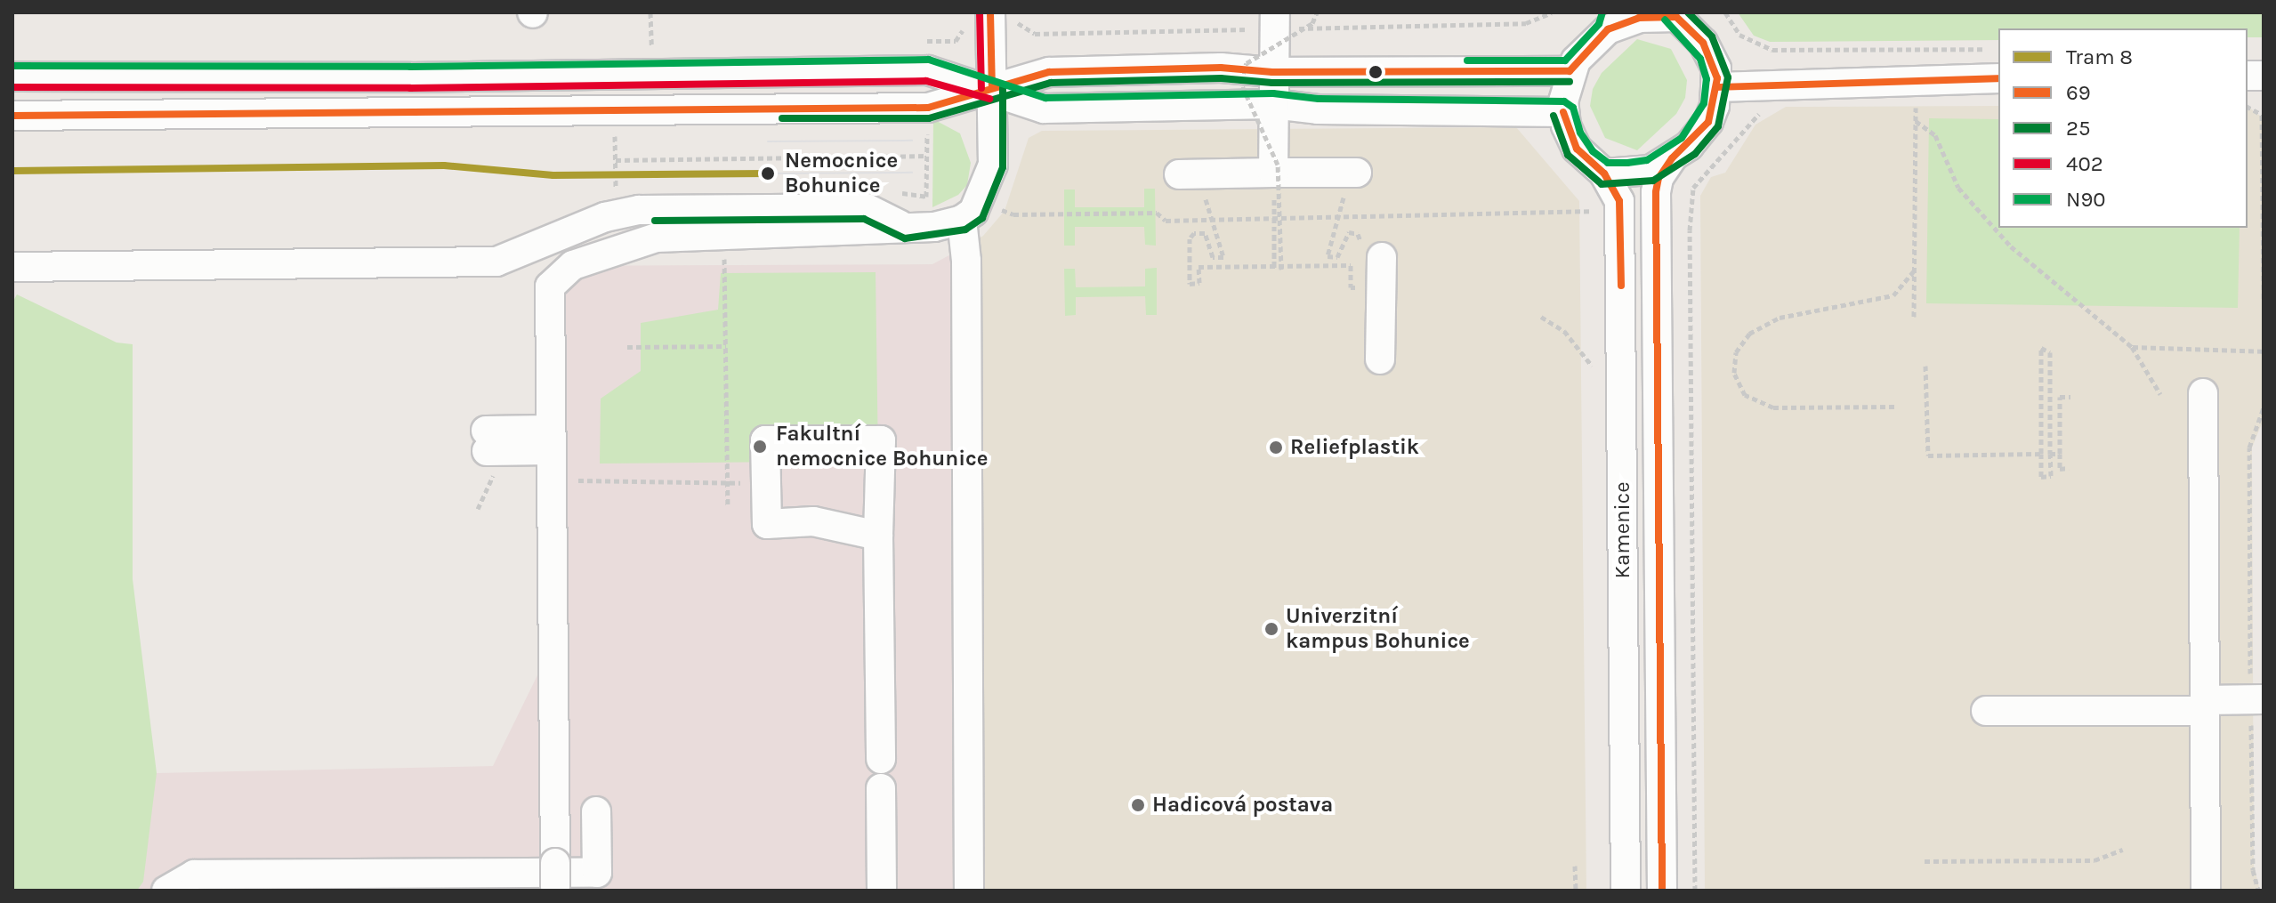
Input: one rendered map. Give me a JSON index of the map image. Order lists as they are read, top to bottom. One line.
{"streets":{"street":["Kamenice"]},"places":["Nemocnice Bohunice","Fakultní nemocnice Bohunice","Reliefplastik","Univerzitní kampus Bohunice","Hadicová postava"],"lines":["transit line 69","transit line 25","transit line 402","transit line N90","tram line 8"],"legend":["Tram 8","69","25","402","N90"]}
